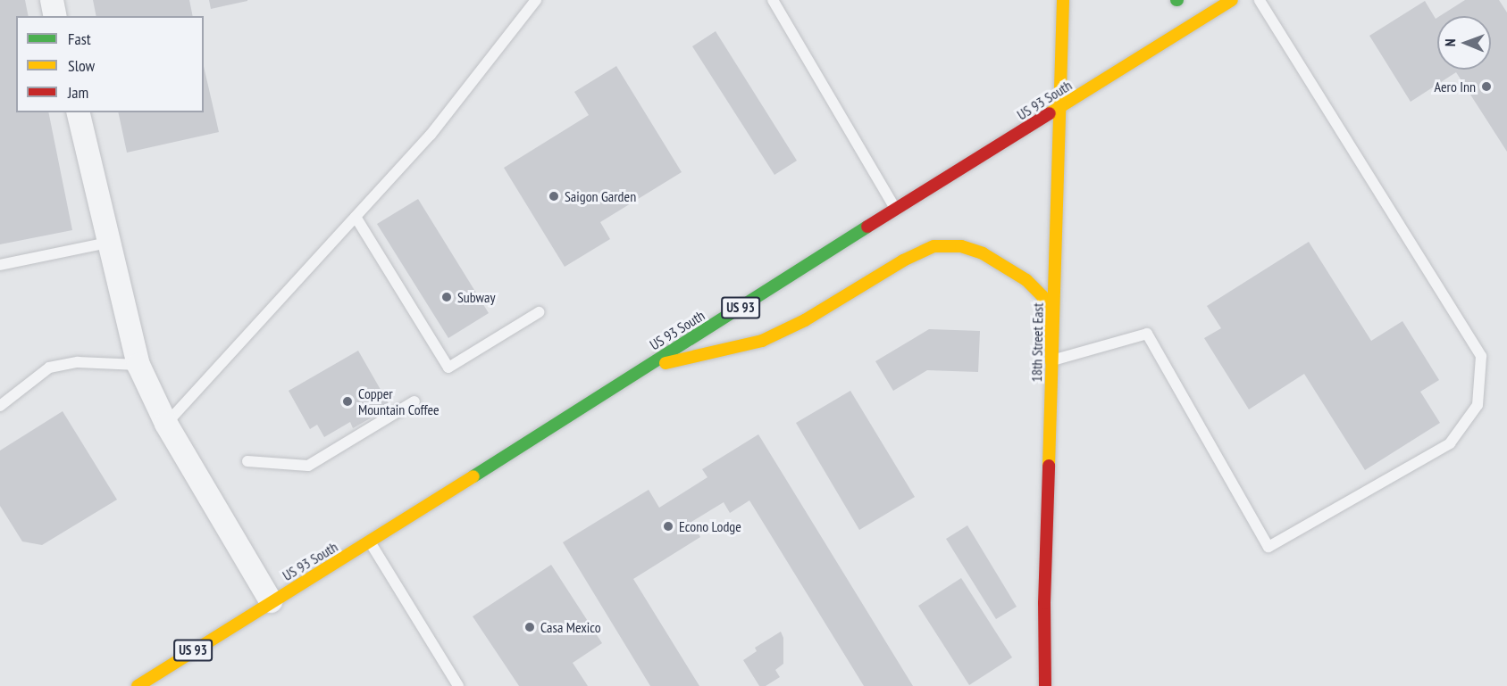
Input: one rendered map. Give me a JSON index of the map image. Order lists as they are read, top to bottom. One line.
{"streets":{"main road":["US 93 South","US 93","18th Street East"]},"crossings":[["US 93 South","18th Street East"]],"places":["Aero Inn","Saigon Garden","Subway","Copper Mountain Coffee","Econo Lodge","Casa Mexico"],"legend":["Fast","Slow","Jam"],"north":"left"}
